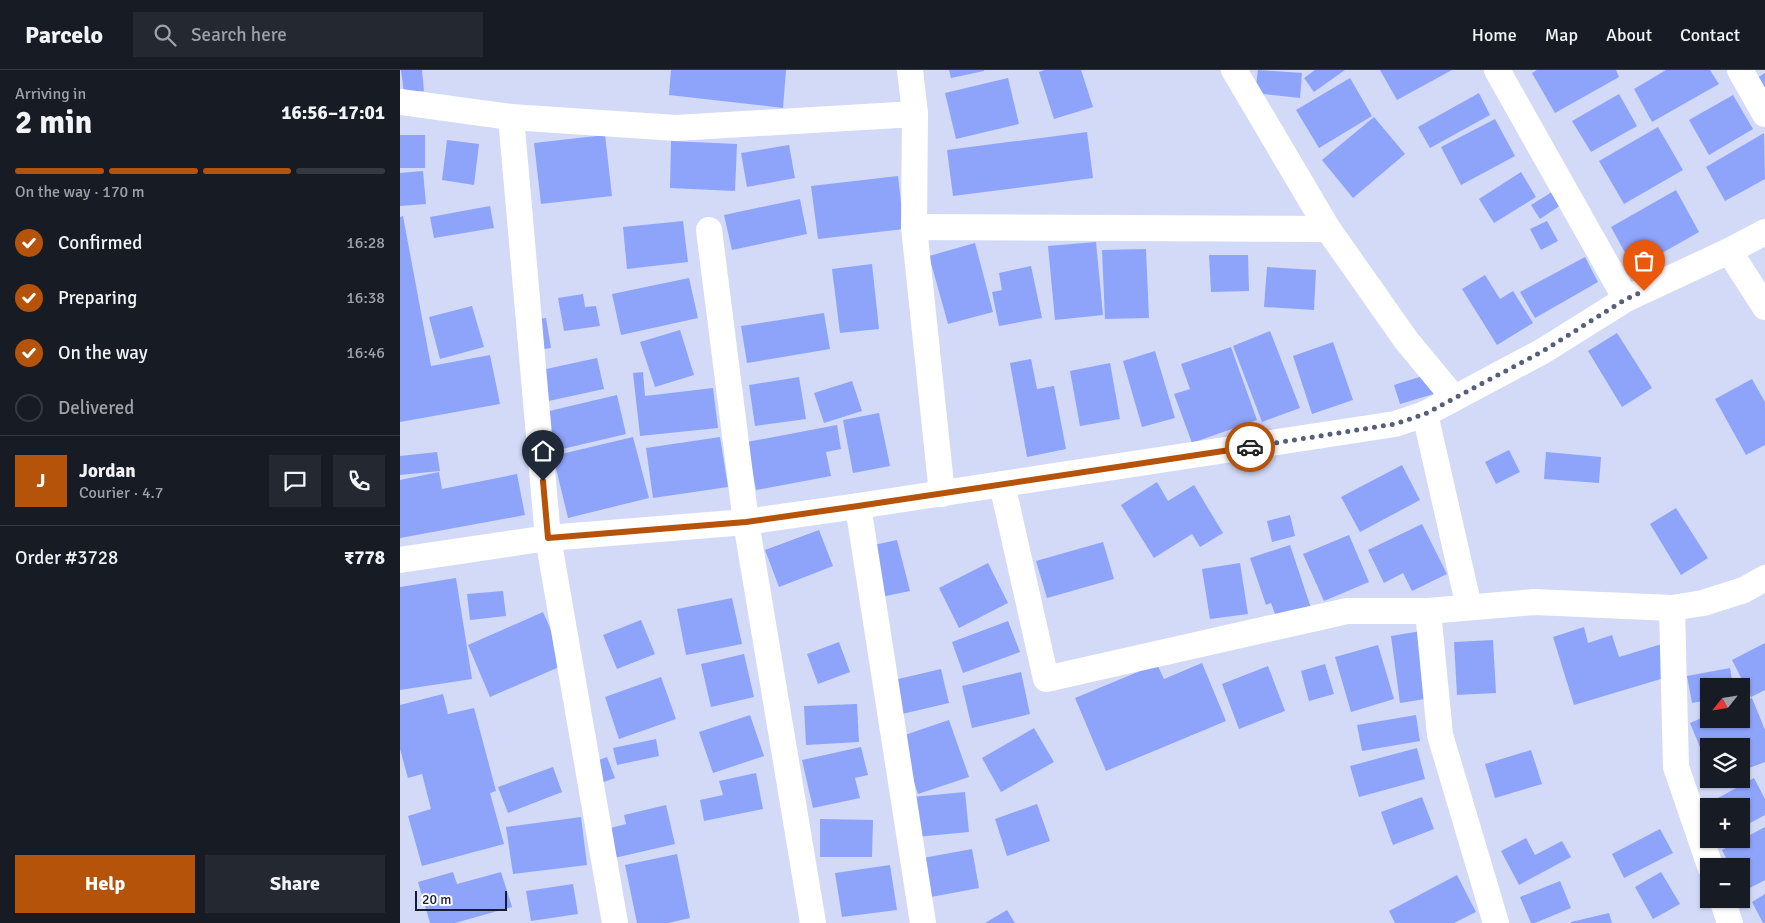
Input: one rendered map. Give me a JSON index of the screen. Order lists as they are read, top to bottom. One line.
{"scale_bar":"20 m","north":"bottom left","page":{"header":"Parcelo","search":"Search here","nav":["Home","Map","About","Contact"],"heading":["2 min","Arriving in","16:56–17:01"],"panel":["Jordan","Courier · 4.7","Order #3728","₹778"],"bar":"On the way · 170 m","list":[["Confirmed","16:28"],["Preparing","16:38"],["On the way","16:46"],"Delivered"],"round":"J","map_buttons":["+","−"],"buttons":["Help","Share"],"scale":"20 m"}}
